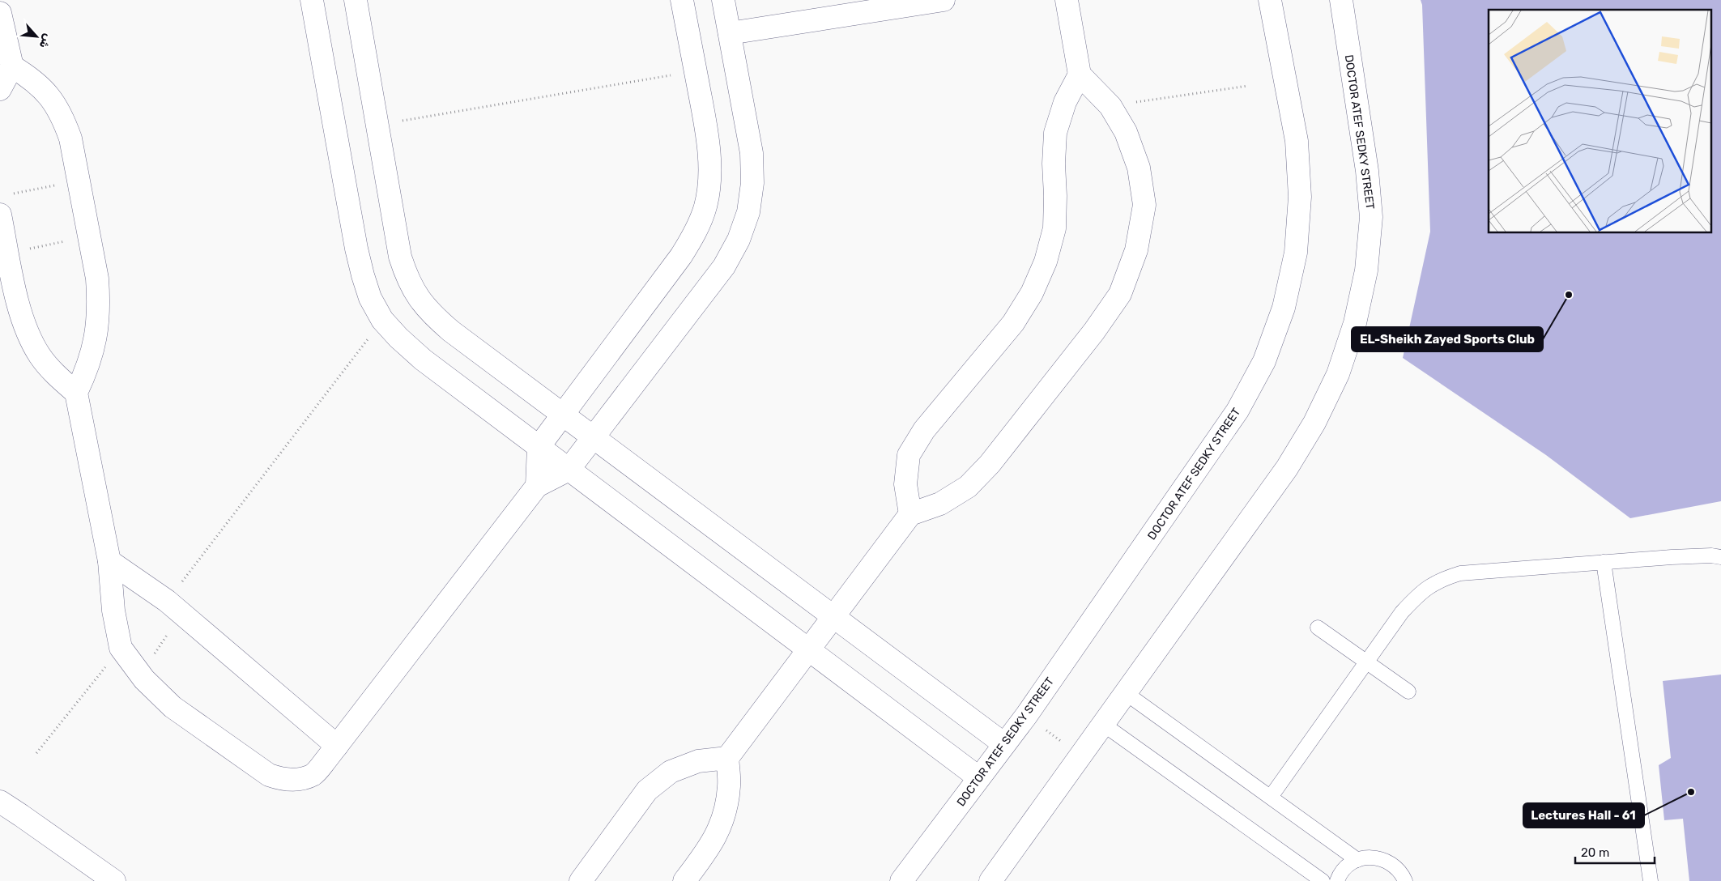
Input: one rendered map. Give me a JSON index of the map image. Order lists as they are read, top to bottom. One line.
{"streets":{"street":["DOCTOR ATEF SEDKY STREET"]},"places":["EL-Sheikh Zayed Sports Club","Lectures Hall - 61"],"scale_bar":"20 m","north":"bottom right"}
